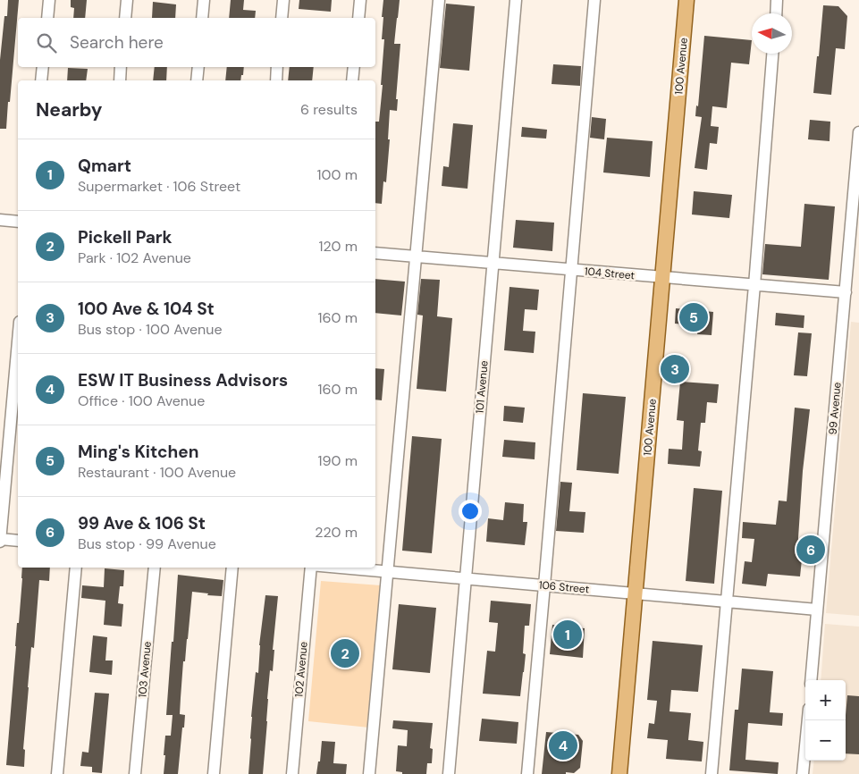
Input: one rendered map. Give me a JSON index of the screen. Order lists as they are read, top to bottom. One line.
{"streets":{"main road":["100 Avenue"],"street":["104 Street","101 Avenue","99 Avenue","106 Street","103 Avenue","102 Avenue"]},"crossings":[["100 Avenue","104 Street"],["100 Avenue","106 Street"],["104 Street","101 Avenue"],["104 Street","99 Avenue"],["101 Avenue","106 Street"],["99 Avenue","106 Street"]],"north":"left","page":{"search":"Search here","heading":["Nearby","6 results"],"list":[{"mark":"1","name":"Qmart","note":"Supermarket · 106 Street","value":"100 m"},{"mark":"2","name":"Pickell Park","note":"Park · 102 Avenue","value":"120 m"},{"mark":"3","name":"100 Ave & 104 St","note":"Bus stop · 100 Avenue","value":"160 m"},{"mark":"4","name":"ESW IT Business Advisors","note":"Office · 100 Avenue","value":"160 m"},{"mark":"5","name":"Ming's Kitchen","note":"Restaurant · 100 Avenue","value":"190 m"},{"mark":"6","name":"99 Ave & 106 St","note":"Bus stop · 99 Avenue","value":"220 m"}],"pins":["5","3","6","1","2","4"],"map_buttons":["+","−"]}}
